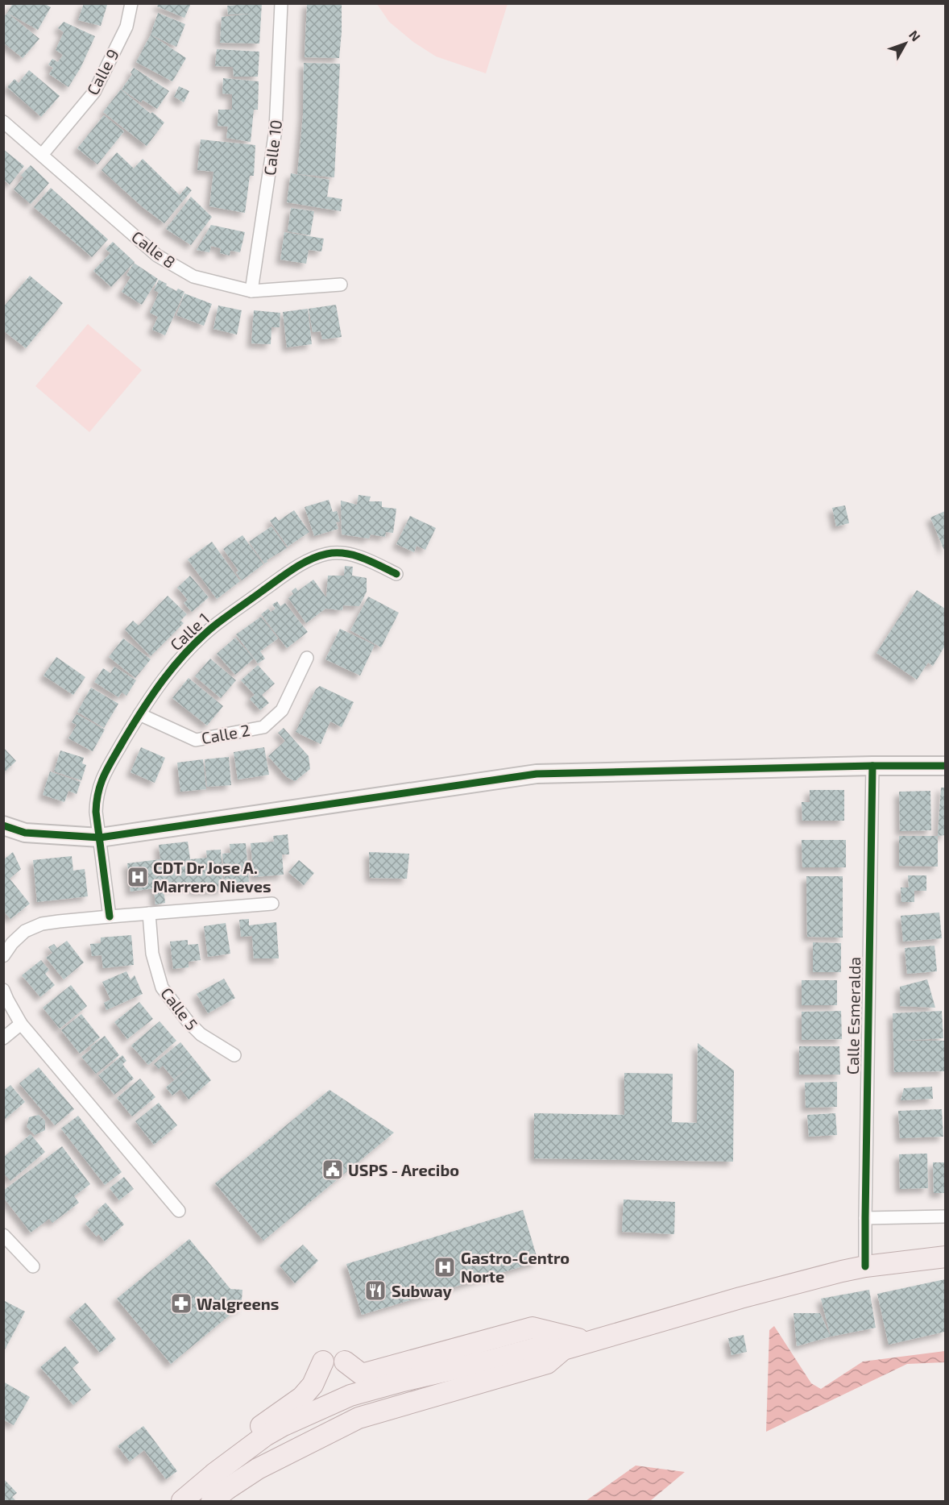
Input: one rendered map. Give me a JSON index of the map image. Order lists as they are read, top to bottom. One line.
{"streets":{"street":["Calle 9","Calle 10","Calle 8","Calle 1","Calle 2","Calle 5","Calle Esmeralda"]},"crossings":[["Calle 9","Calle 8"],["Calle 10","Calle 8"],["Calle 1","Calle 2"]],"places":{"hospital":["CDT Dr Jose A. Marrero Nieves","Gastro-Centro Norte"],"public building":["USPS - Arecibo"],"restaurant":["Subway"],"pharmacy":["Walgreens"]},"north":"top right"}
